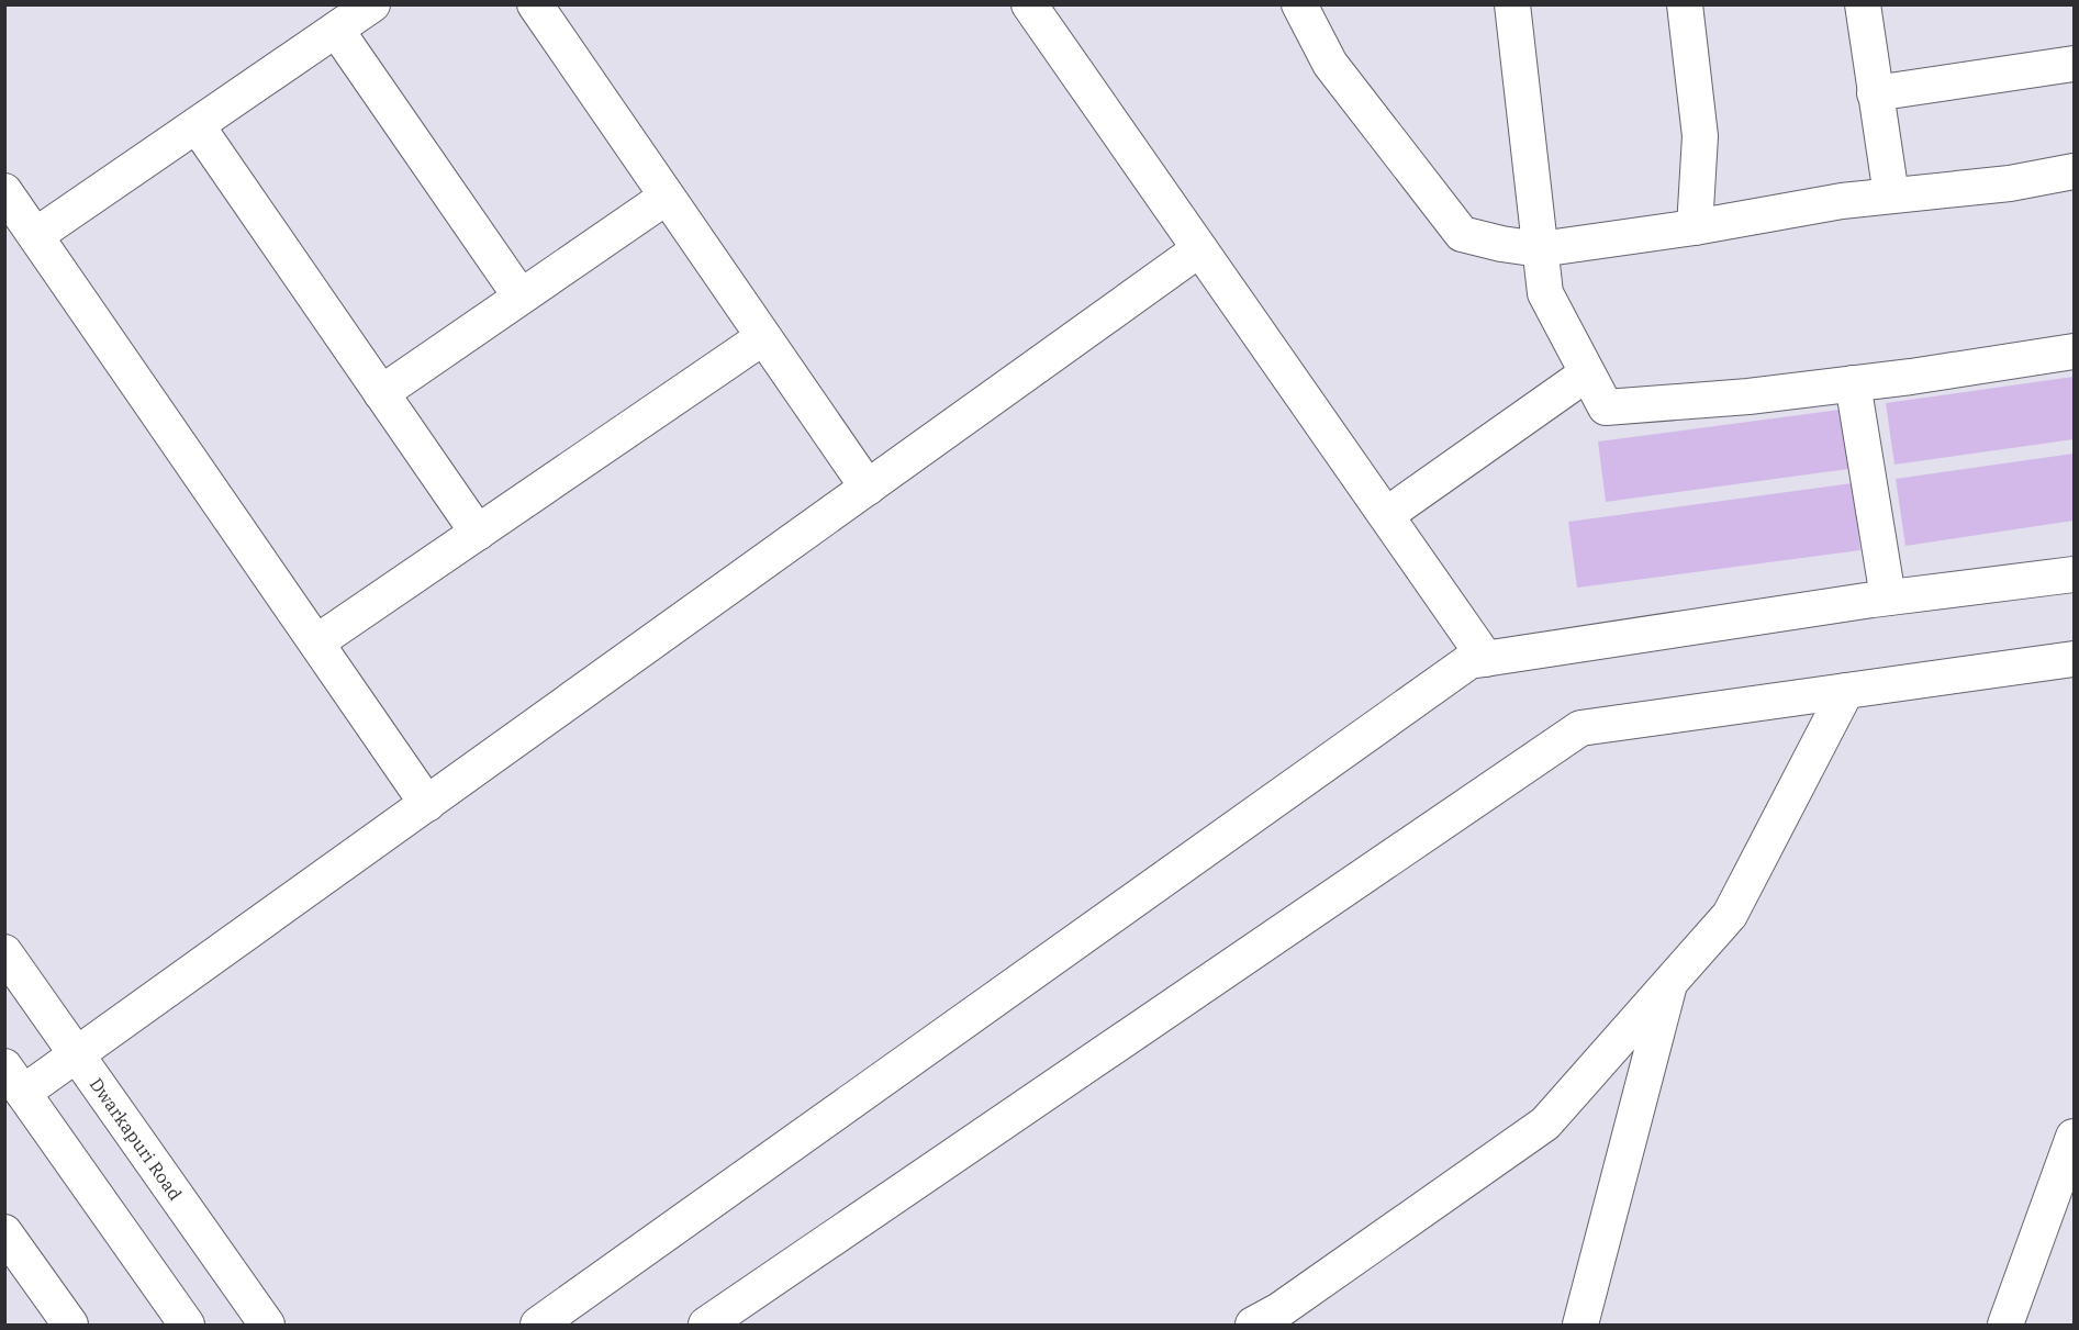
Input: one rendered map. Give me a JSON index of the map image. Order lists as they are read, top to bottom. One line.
{"streets":{"street":["Dwarkapuri Road"]}}
